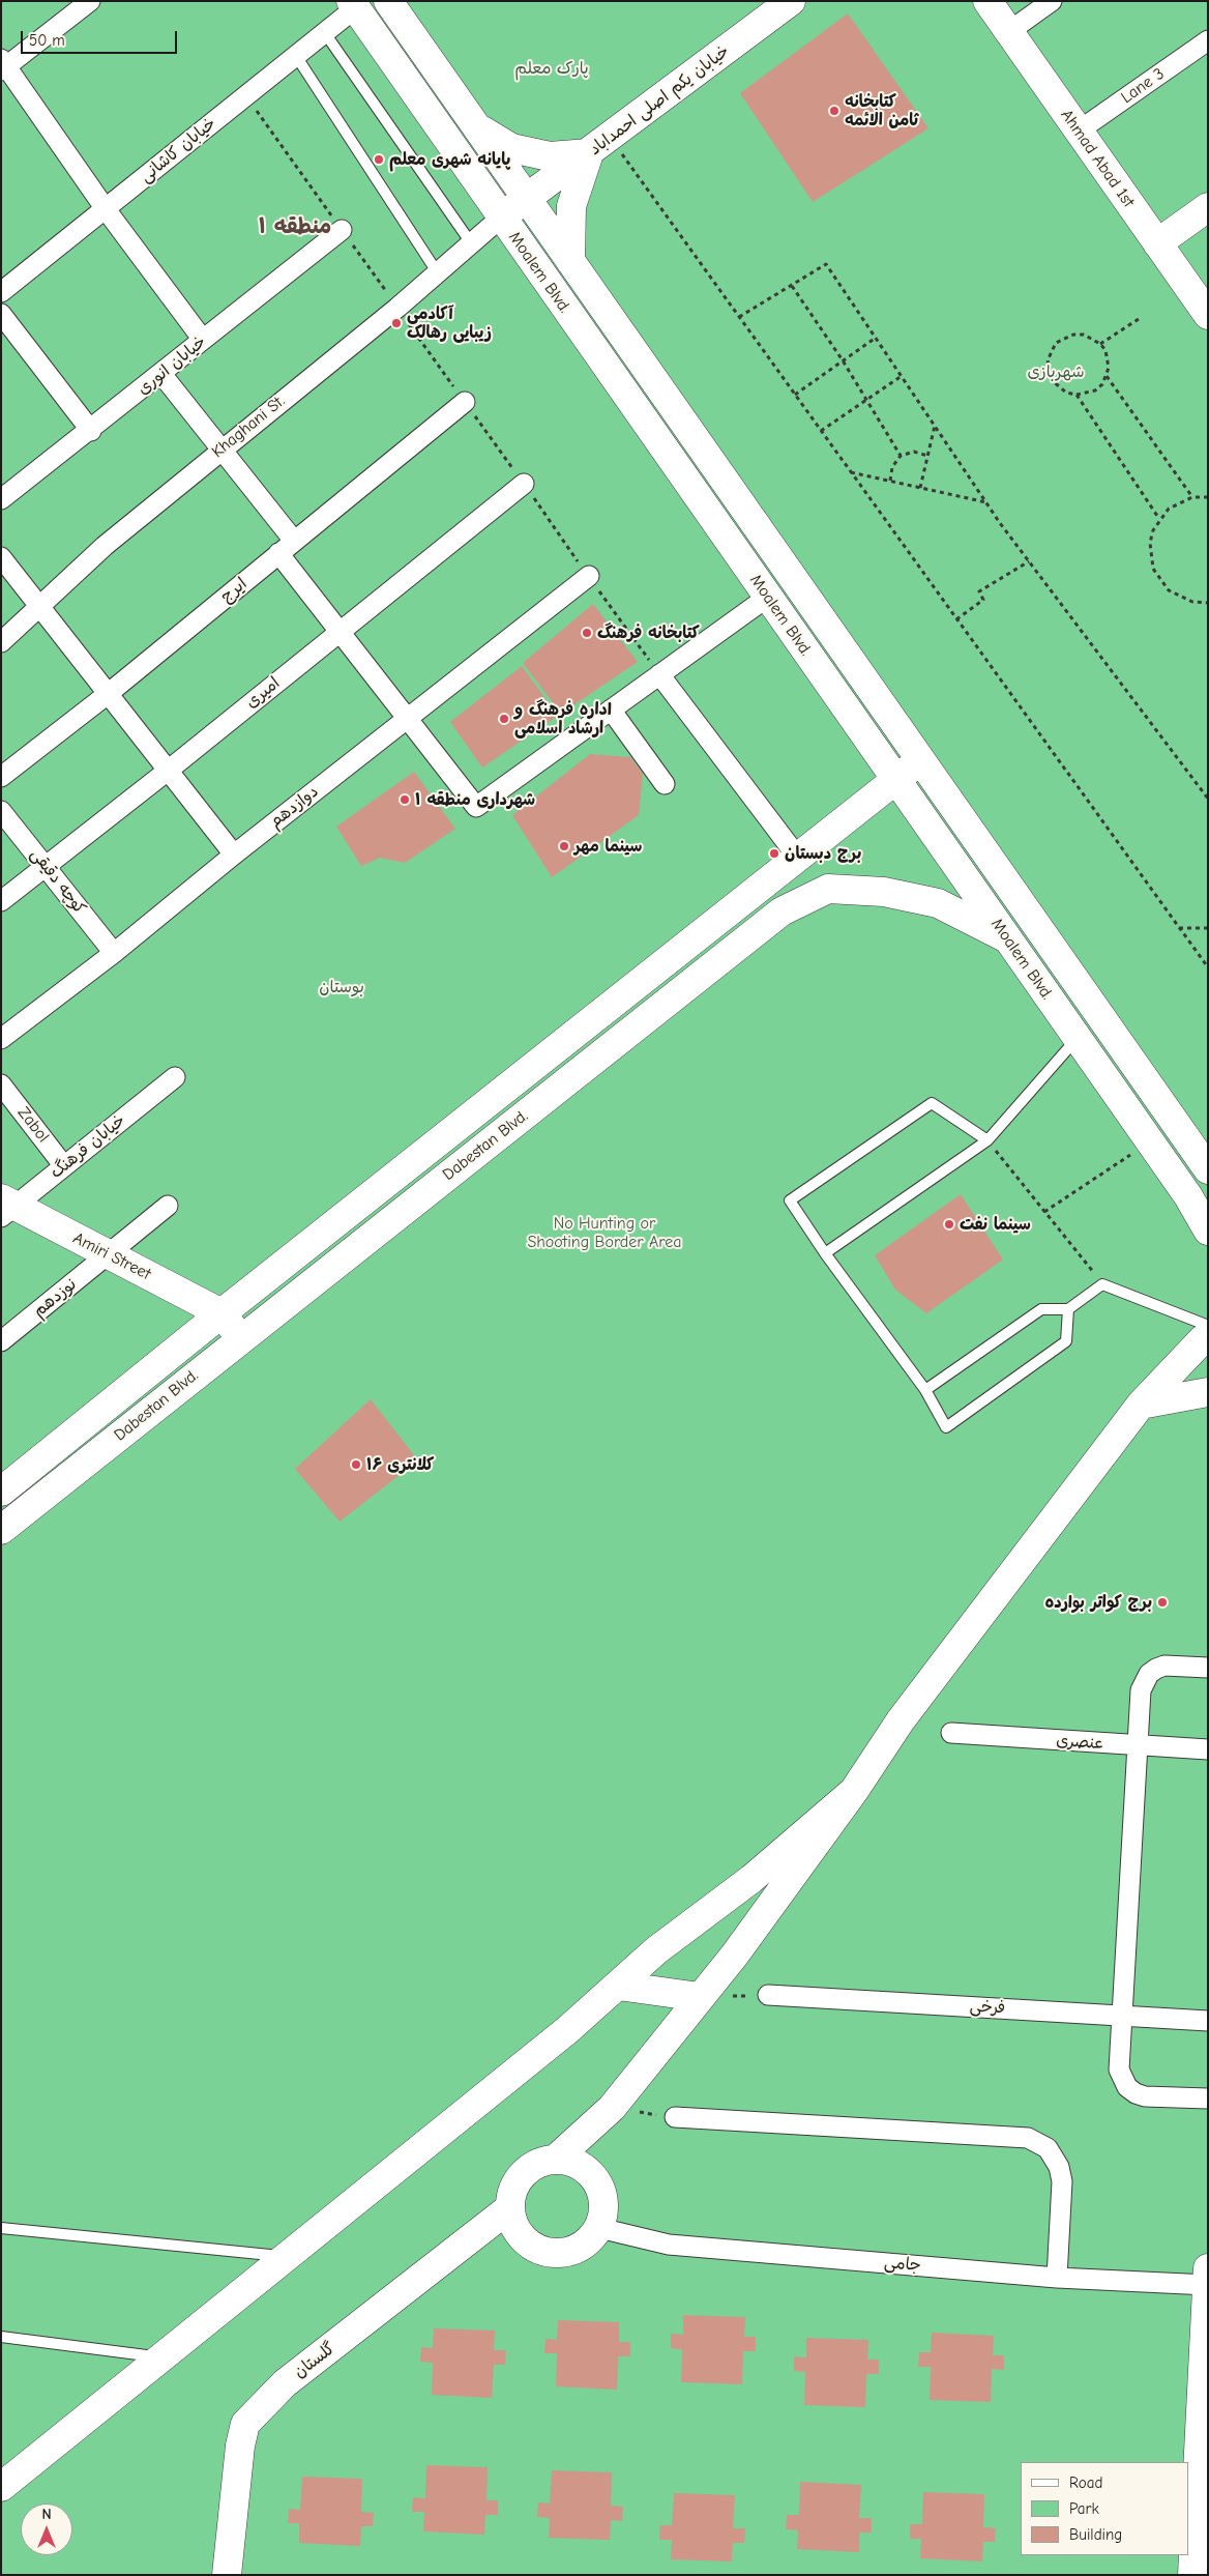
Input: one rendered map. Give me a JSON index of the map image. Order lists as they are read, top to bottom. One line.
{"streets":{"street":["Lane 3","خیابان یکم اصلی احمداباد","خیابان کاشانی","Ahmad Abad 1st","Moalem Blvd.","خیابان انوری","Khaghani St.","ایرج","امیری","دوازدهم","کوچه دقیقی","Zabol","Dabestan Blvd.","خیابان فرهنگ","Amiri Street","نوزدهم","عنصری","فرخی","جامی","گلستان"]},"crossings":[["Lane 3","Ahmad Abad 1st"],["خیابان یکم اصلی احمداباد","Moalem Blvd."],["خیابان یکم اصلی احمداباد","Khaghani St."],["خیابان کاشانی","Moalem Blvd."],["Moalem Blvd.","Khaghani St."],["Moalem Blvd.","Dabestan Blvd."],["امیری","کوچه دقیقی"],["دوازدهم","کوچه دقیقی"],["Zabol","خیابان فرهنگ"],["Dabestan Blvd.","Amiri Street"],["خیابان فرهنگ","Amiri Street"],["Amiri Street","نوزدهم"],["جامی","گلستان"]],"districts":["منطقه ۱"],"parks":["پارک معلم","شهربازی","بوستان","No Hunting or Shooting Border Area"],"places":["کتابخانه ثامن الائمه","پایانه شهری معلم","آکادمی زیبایی رهالک","کتابخانه فرهنگ","اداره فرهنگ و ارشاد اسلامی","شهرداری منطقه ۱","سینما مهر","برج دبستان","سینما نفت","کلانتری ۱۶","برج کواتر بوارده"],"legend":["Road","Park","Building"],"scale_bar":"50 m","north":"top"}
